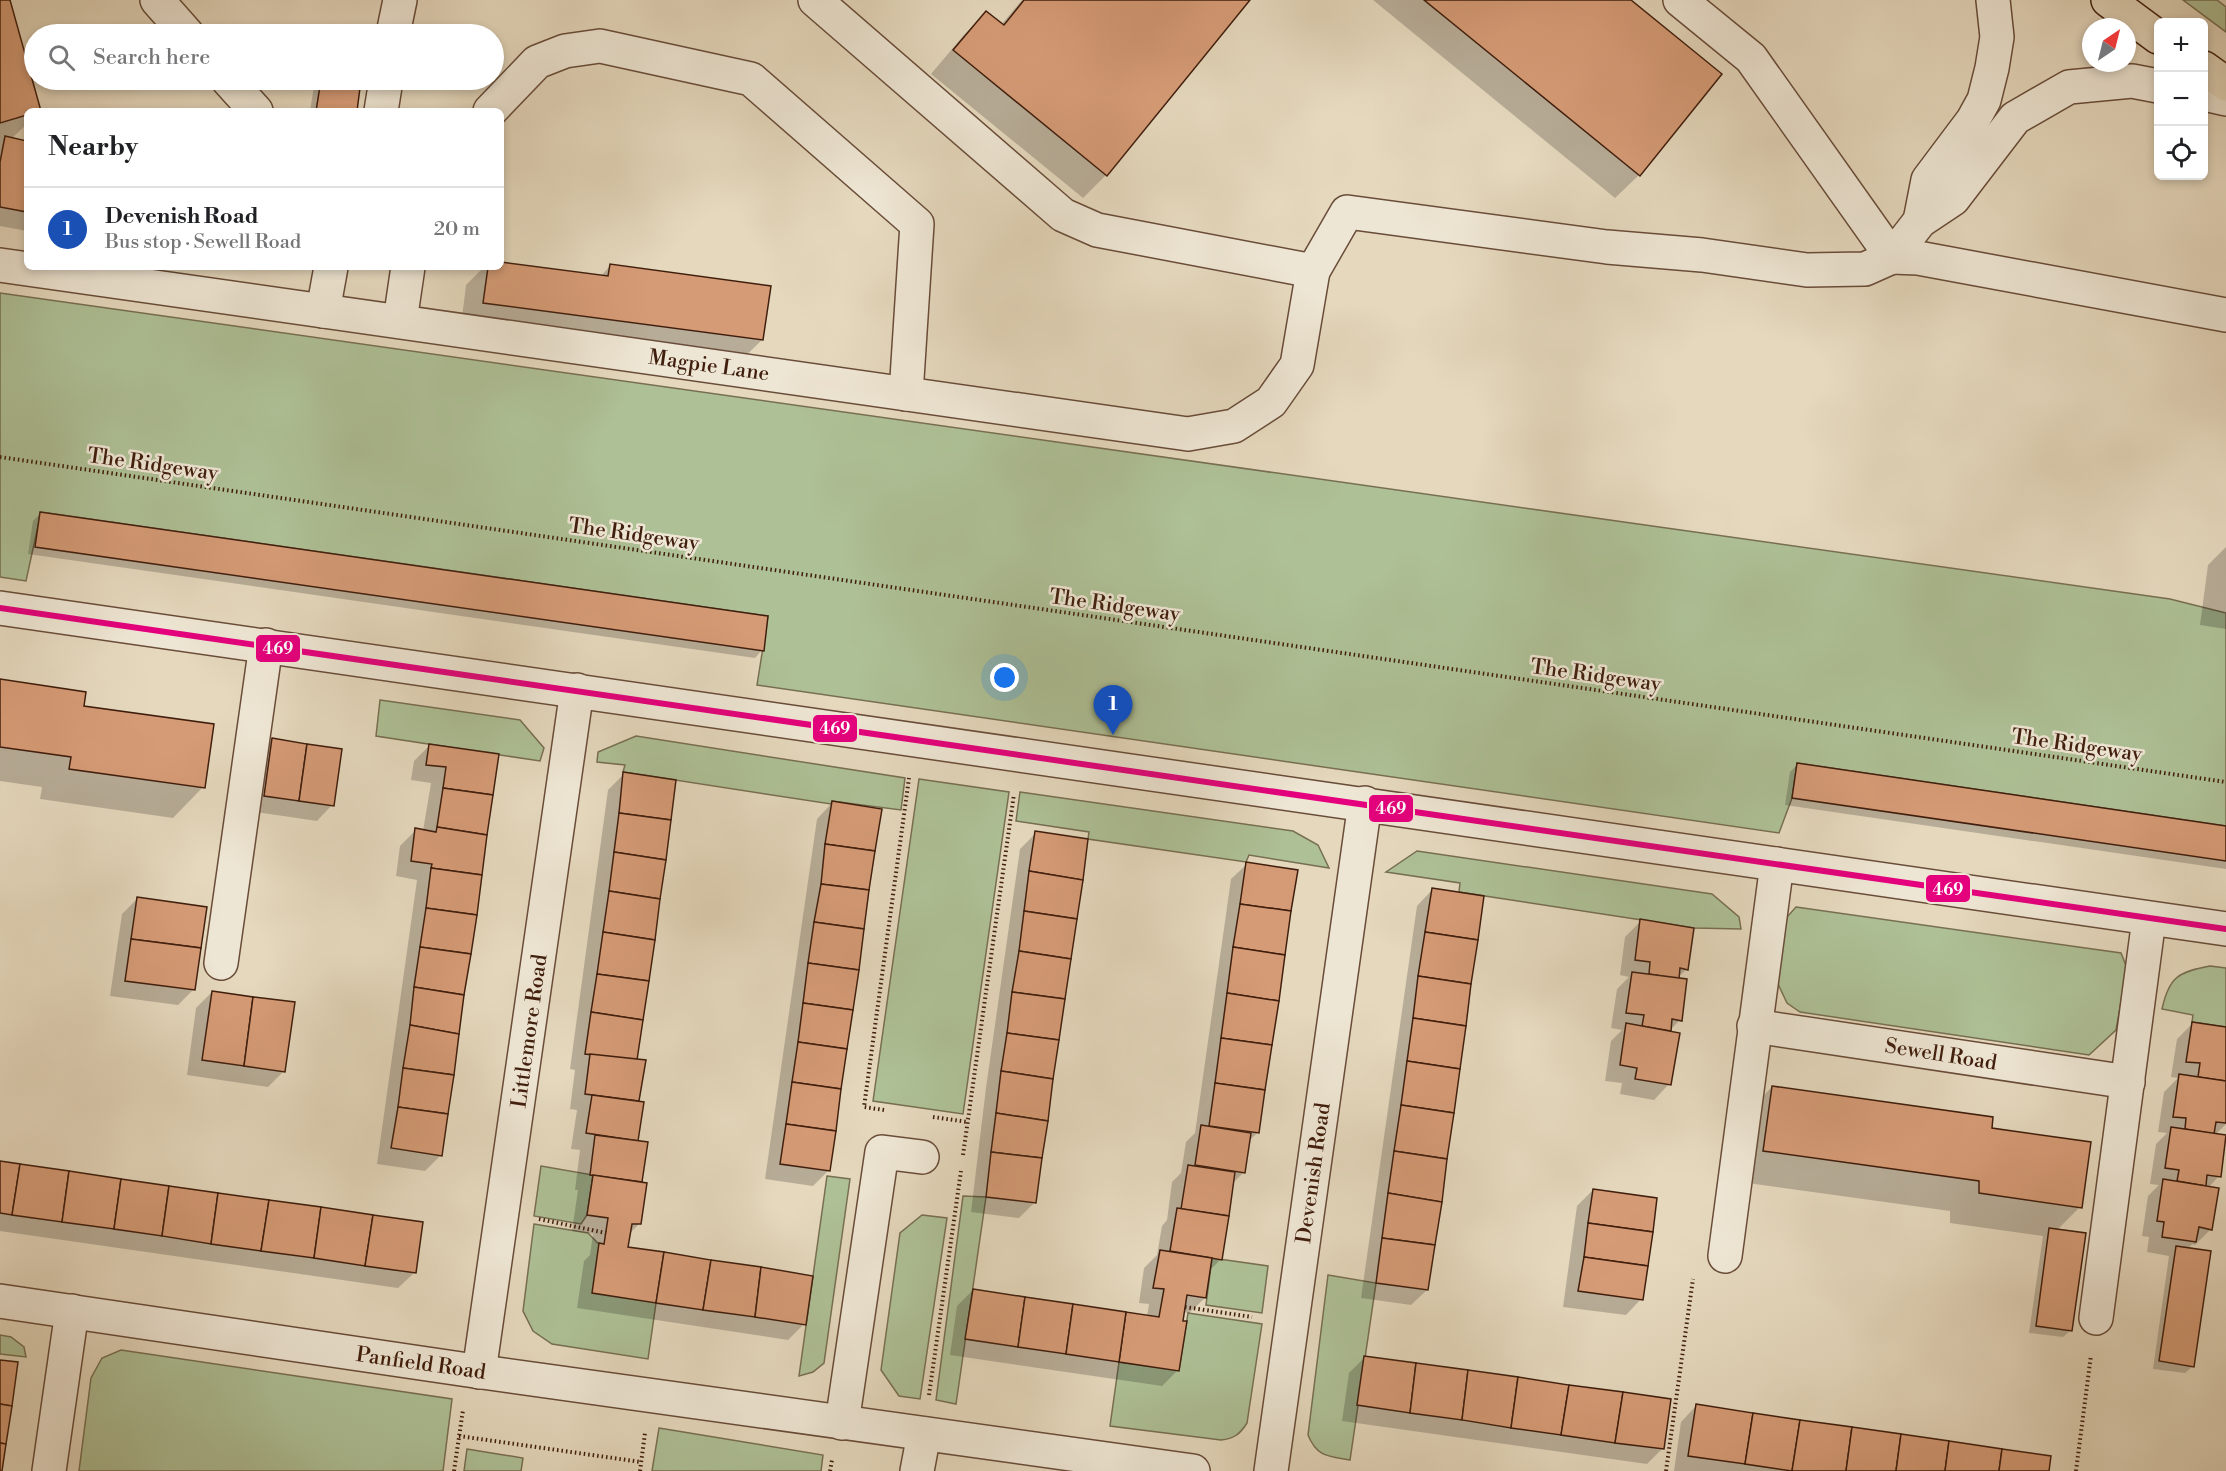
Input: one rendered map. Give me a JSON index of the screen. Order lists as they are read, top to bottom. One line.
{"streets":{"street":["Magpie Lane","Littlemore Road","Sewell Road","Devenish Road","Panfield Road"],"path":["The Ridgeway"]},"crossings":[["Littlemore Road","Panfield Road"]],"lines":["transit line 469"],"north":"top right","page":{"map_buttons":["+","−"],"search":"Search here","heading":"Nearby","list":[{"mark":"1","name":"Devenish Road","note":"Bus stop · Sewell Road","value":"20 m"}],"pins":"1"}}
